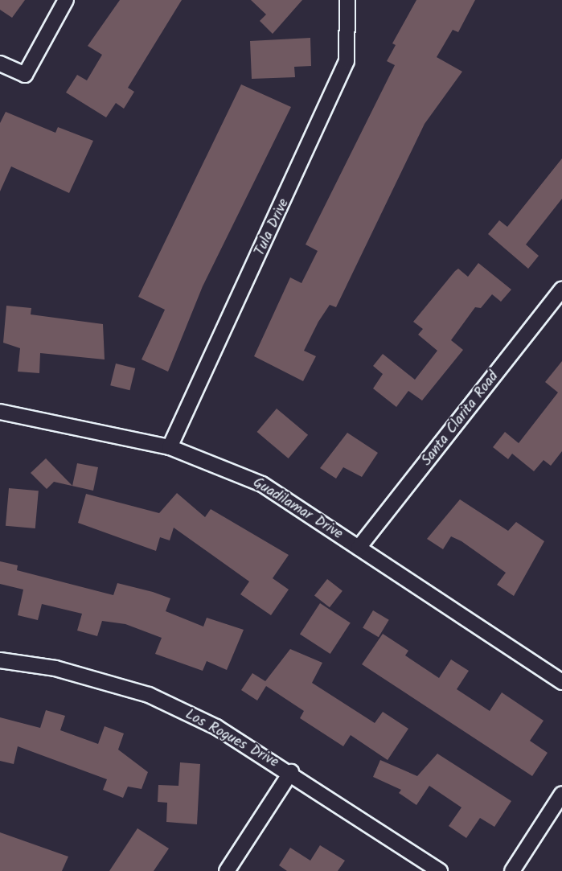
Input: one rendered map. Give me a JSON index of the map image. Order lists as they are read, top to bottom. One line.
{"streets":{"street":["Tula Drive","Santa Clarita Road","Guadilamar Drive","Los Rogues Drive"]},"crossings":[["Tula Drive","Guadilamar Drive"],["Santa Clarita Road","Guadilamar Drive"]]}
